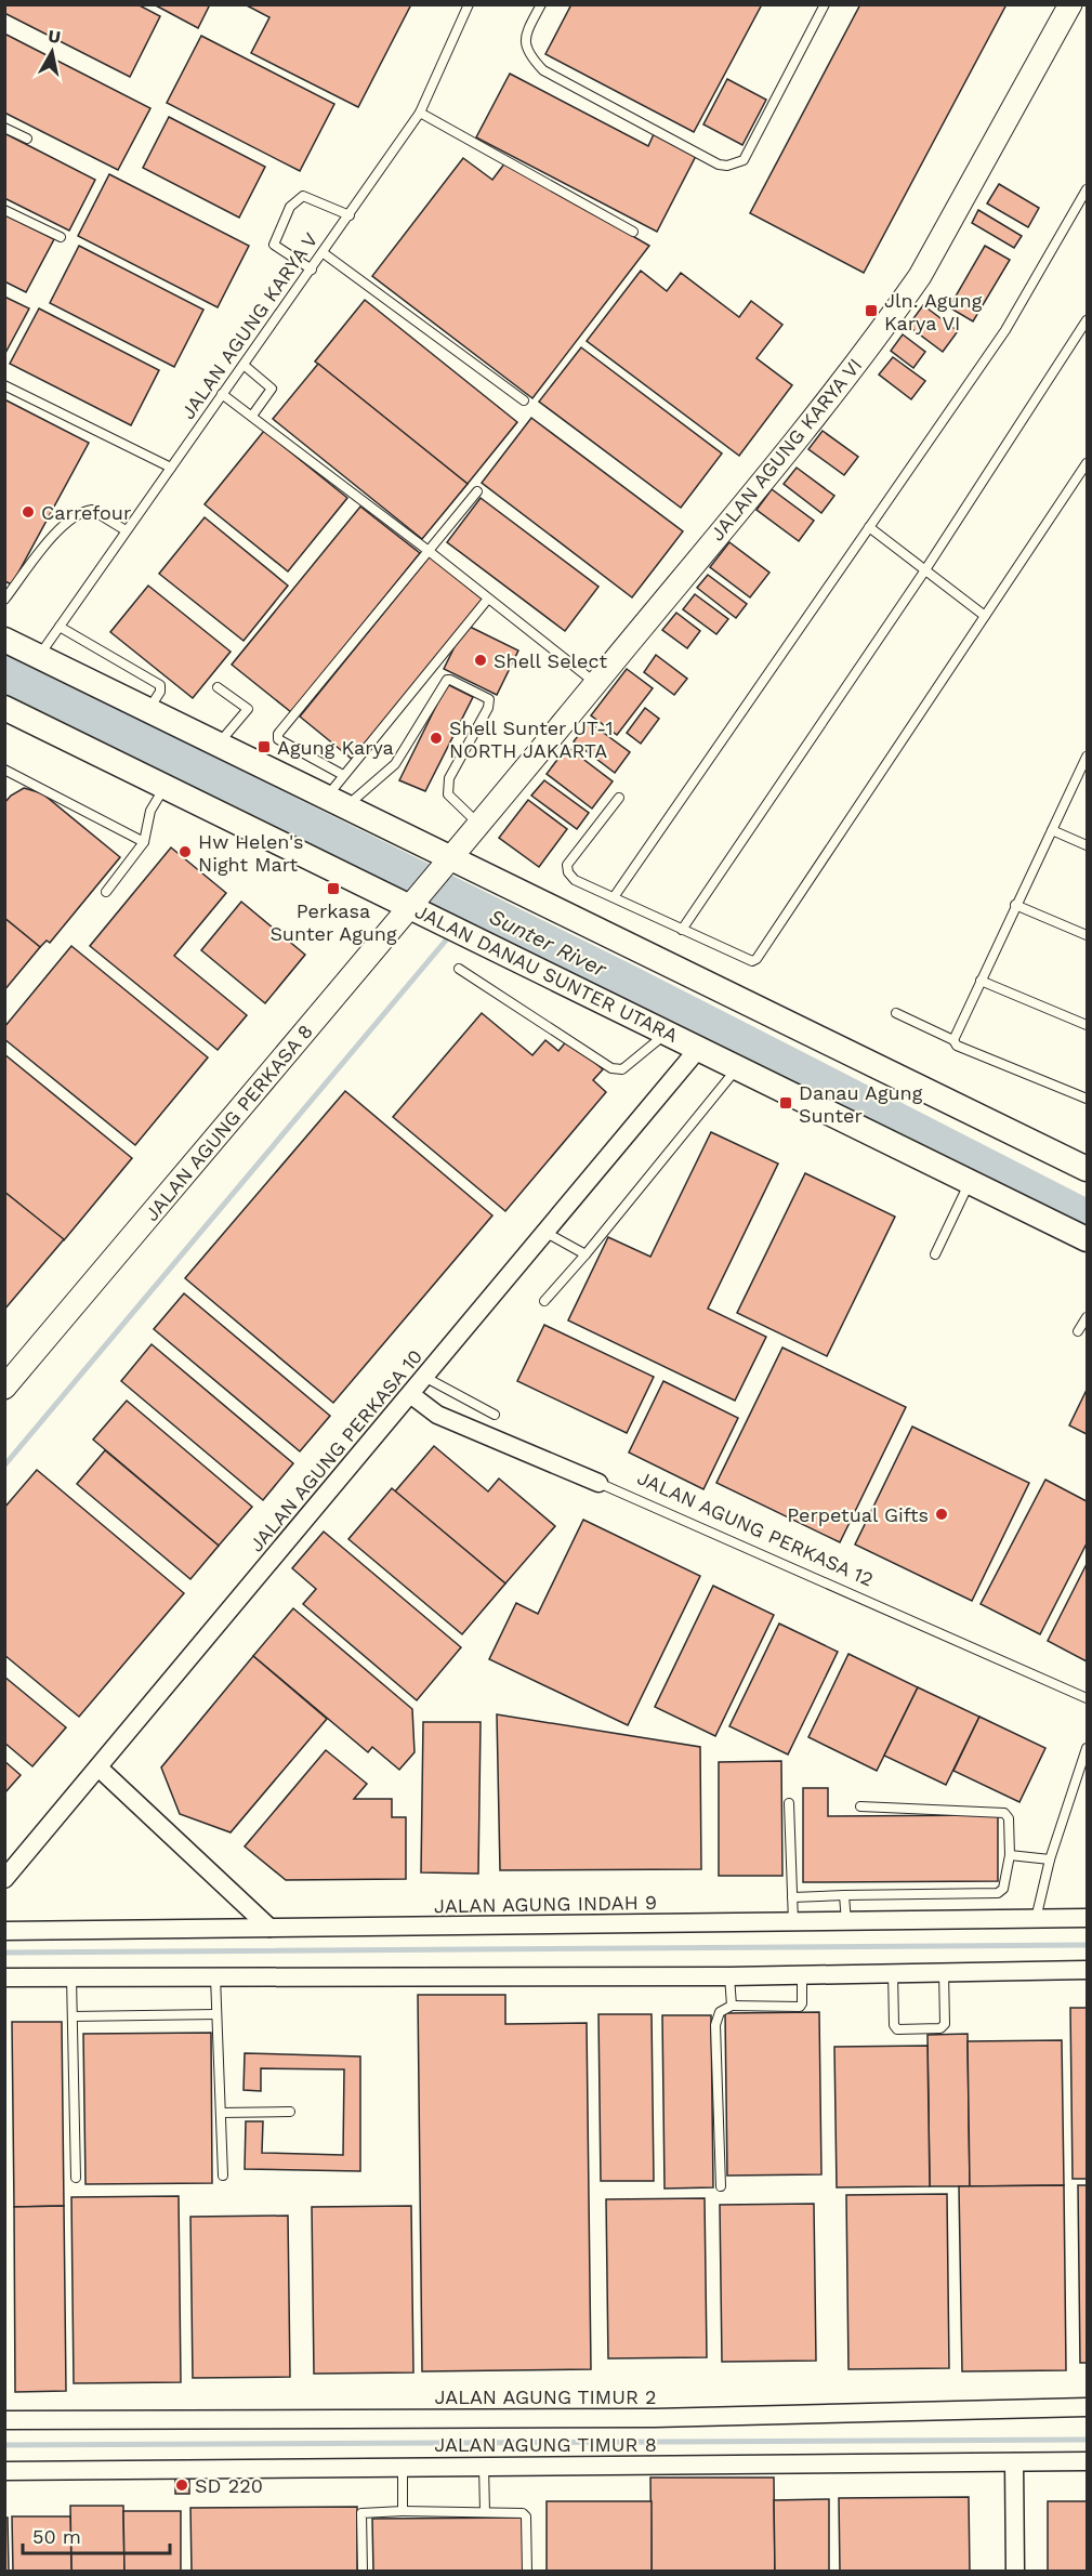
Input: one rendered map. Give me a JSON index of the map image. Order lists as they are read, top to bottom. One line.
{"streets":{"main road":["JALAN DANAU SUNTER UTARA"],"street":["JALAN AGUNG KARYA VI","JALAN AGUNG PERKASA 8","JALAN AGUNG PERKASA 10","JALAN AGUNG PERKASA 12","JALAN AGUNG INDAH 9","JALAN AGUNG TIMUR 2","JALAN AGUNG TIMUR 8"],"lane":["JALAN AGUNG KARYA V"]},"crossings":[["JALAN AGUNG KARYA VI","JALAN AGUNG PERKASA 8"],["JALAN DANAU SUNTER UTARA","JALAN AGUNG PERKASA 8"],["JALAN DANAU SUNTER UTARA","JALAN AGUNG PERKASA 10"],["JALAN AGUNG PERKASA 10","JALAN AGUNG PERKASA 12"]],"water":["Sunter River"],"places":{"transit":["Jln. Agung Karya VI","Agung Karya","Perkasa Sunter Agung","Danau Agung Sunter"],"other":["Carrefour","Shell Select","Shell Sunter UT-1 NORTH JAKARTA","Hw Helen's Night Mart","Perpetual Gifts","SD 220"]},"scale_bar":"50 m","north":"top"}
